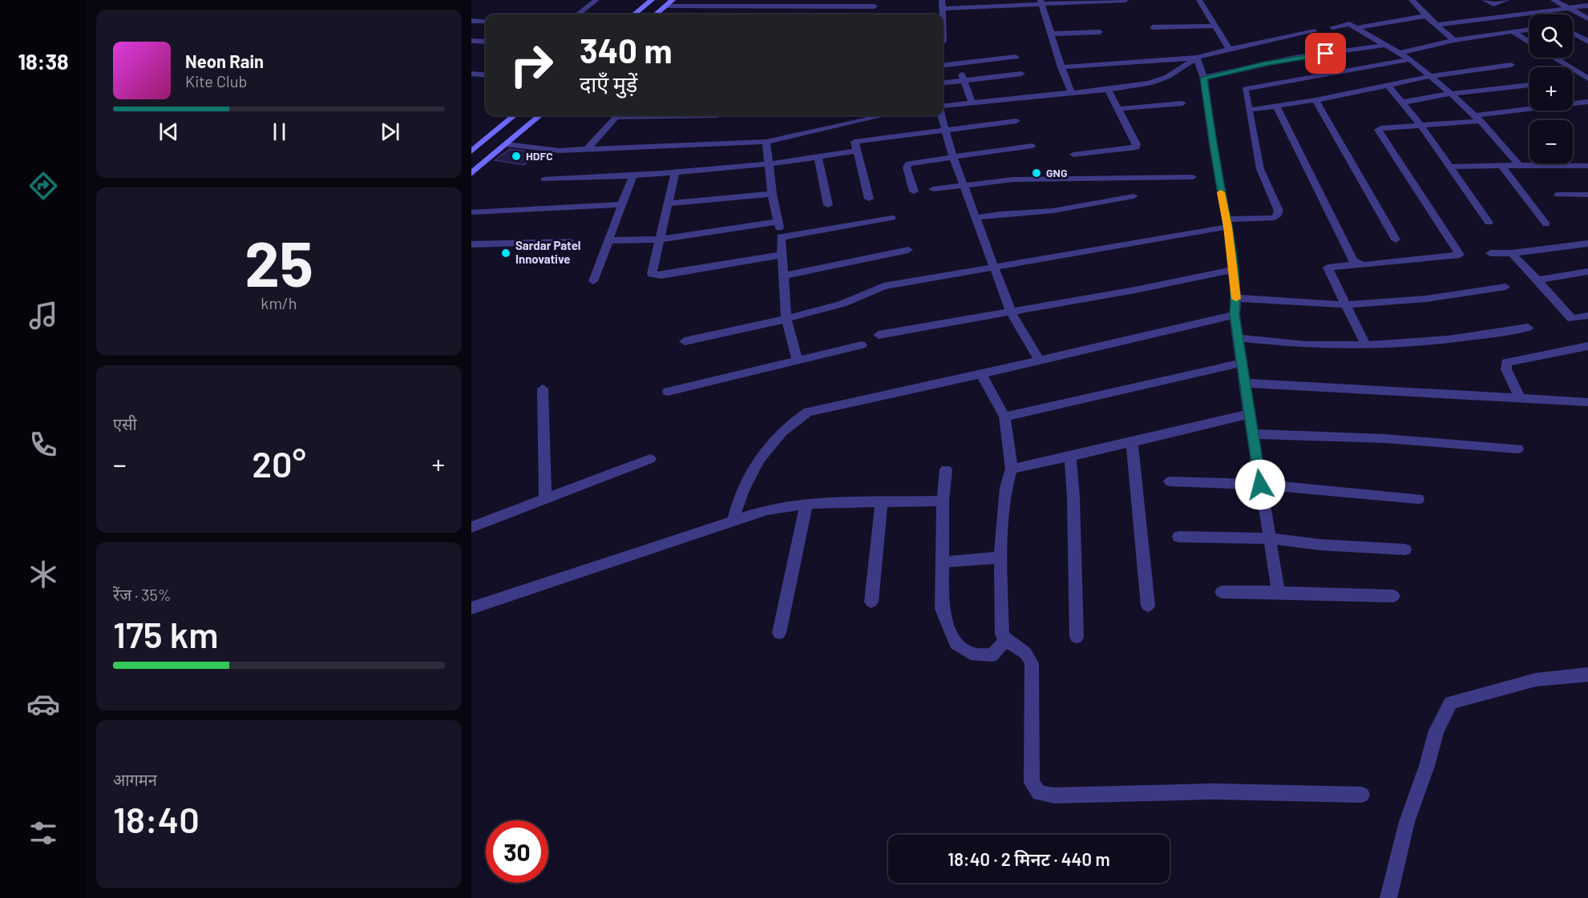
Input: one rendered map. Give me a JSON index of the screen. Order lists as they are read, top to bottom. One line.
{"places":["HDFC","GNG","Sardar Patel Innovative"],"page":{"tabs":"18:38","map_buttons":["+","−"],"turn":["340 m","दाएँ मुड़ें"],"song":["Neon Rain","Kite Club"],"tile":[["25","km/h"],"एसी",["रेंज · 35%","175 km"],["आगमन","18:40"]],"heat":["−","20°","+"],"limit":"30","trip":"18:40 · 2 मिनट · 440 m"}}
